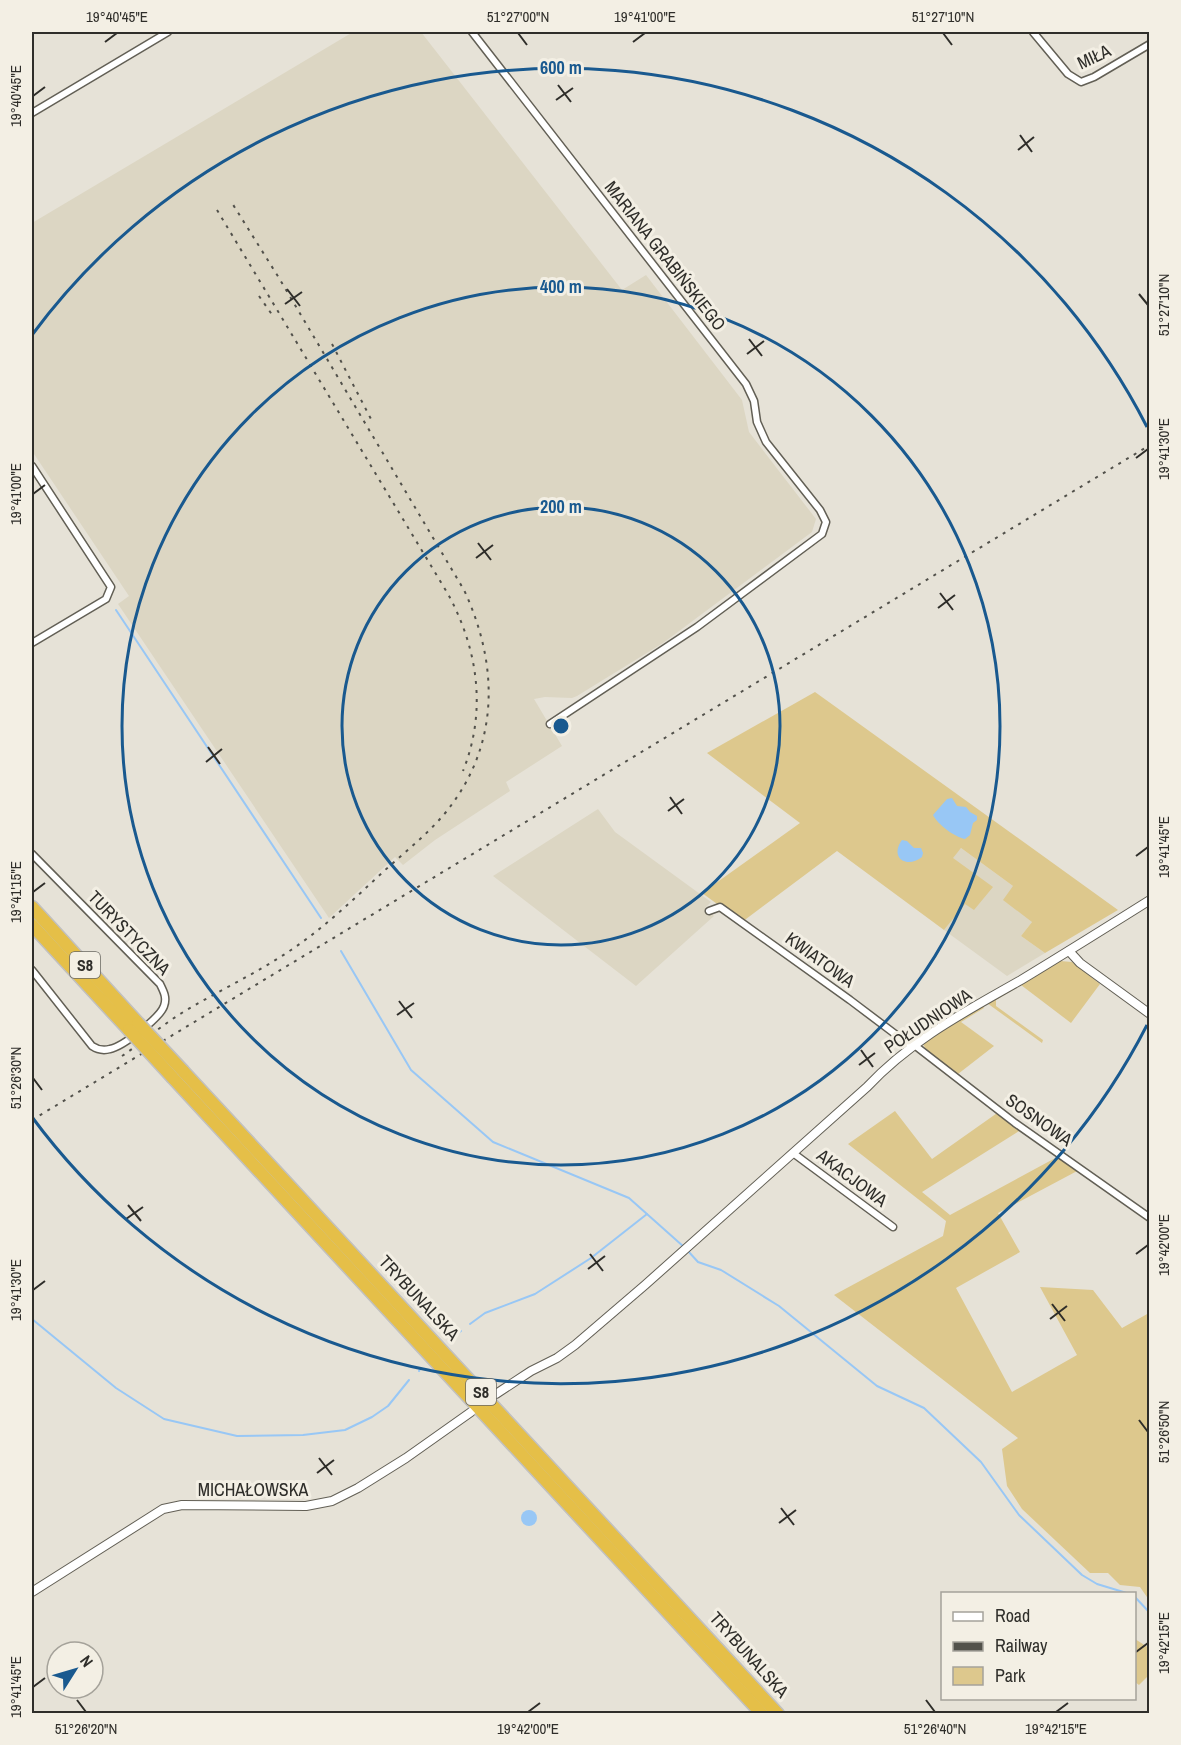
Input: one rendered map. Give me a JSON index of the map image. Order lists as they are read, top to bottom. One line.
{"streets":{"highway":["S8","TRYBUNALSKA"],"street":["MIŁA","MARIANA GRABIŃSKIEGO","TURYSTYCZNA","KWIATOWA","POŁUDNIOWA","SOSNOWA","AKACJOWA","MICHAŁOWSKA"]},"crossings":[["KWIATOWA","POŁUDNIOWA"],["KWIATOWA","SOSNOWA"],["POŁUDNIOWA","SOSNOWA"],["POŁUDNIOWA","AKACJOWA"]],"legend":["Road","Railway","Park"],"north":"top right","coordinates":["19°40'45\"E","51°27'00\"N","19°41'00\"E","51°27'10\"N","19°41'30\"E","19°41'45\"E","19°41'15\"E","51°26'30\"N","19°42'00\"E","51°26'50\"N","19°42'15\"E","51°26'20\"N","51°26'40\"N"],"rings":["600 m","400 m","200 m"]}
